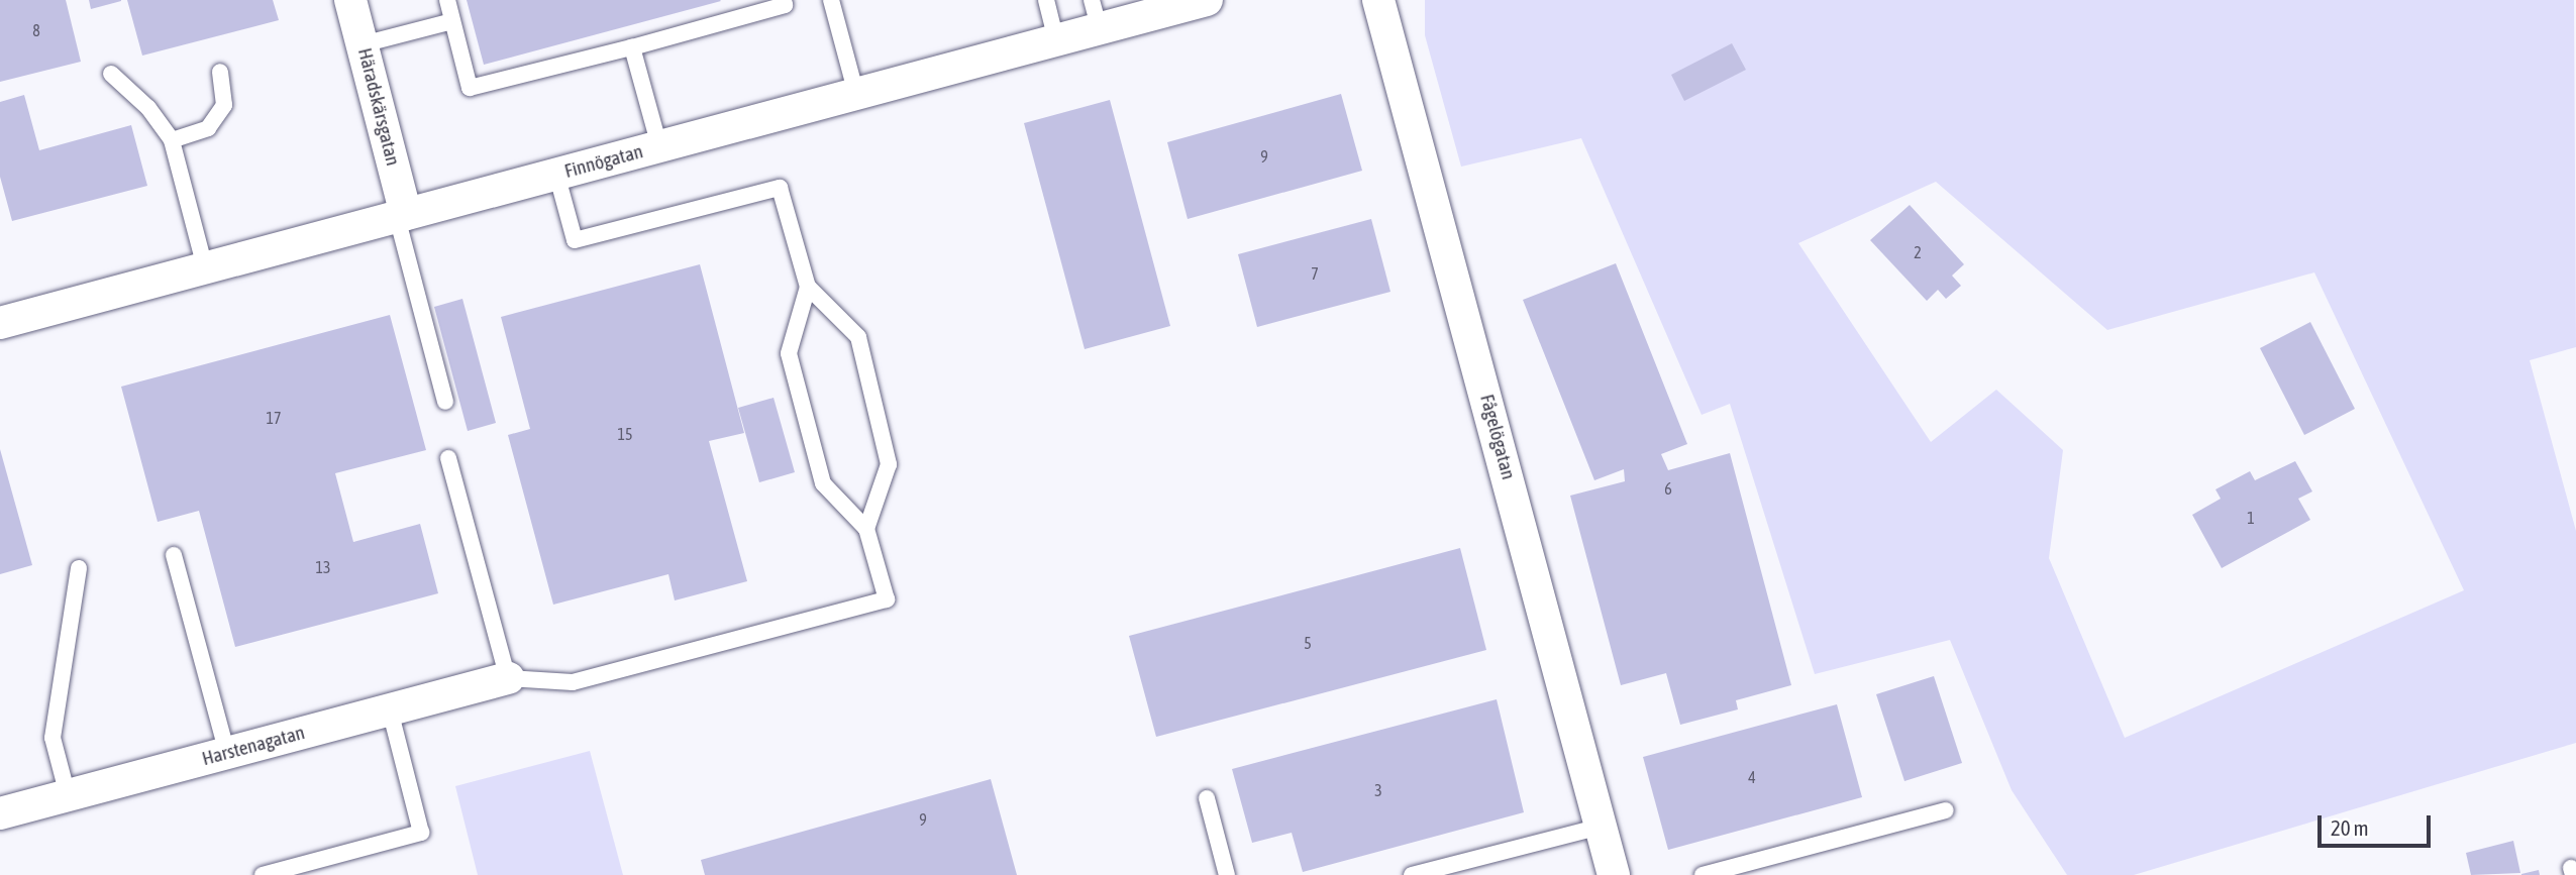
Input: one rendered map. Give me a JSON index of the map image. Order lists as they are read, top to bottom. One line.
{"streets":{"street":["Häradskärsgatan","Finnögatan","Fågelögatan","Harstenagatan"]},"crossings":[["Häradskärsgatan","Finnögatan"]],"house_numbers":["8","9","2","7","17","15","6","1","13","5","4","3","9"],"scale_bar":"20 m"}
